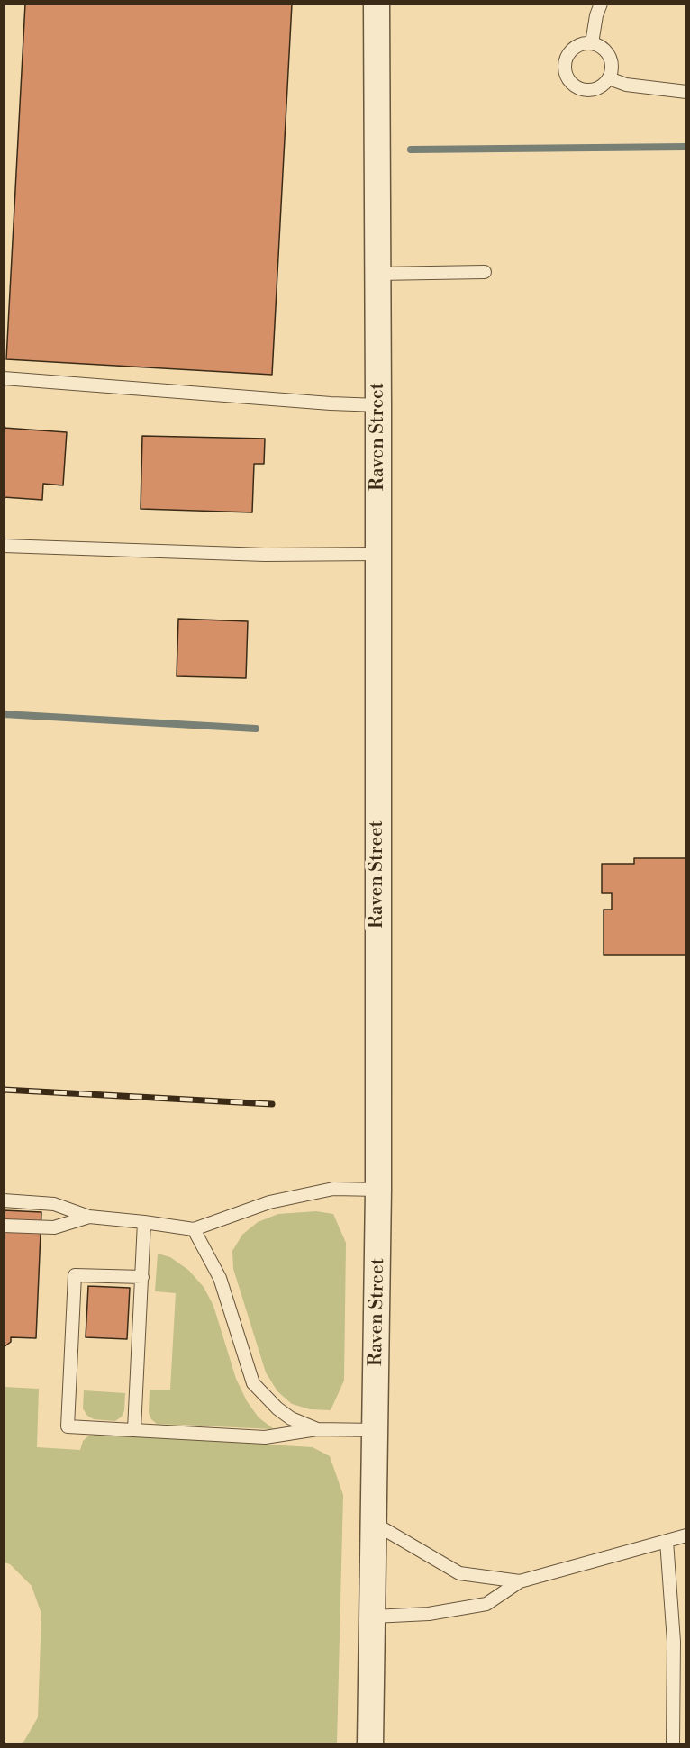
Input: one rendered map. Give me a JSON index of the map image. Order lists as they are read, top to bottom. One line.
{"streets":{"street":["Raven Street"]}}
